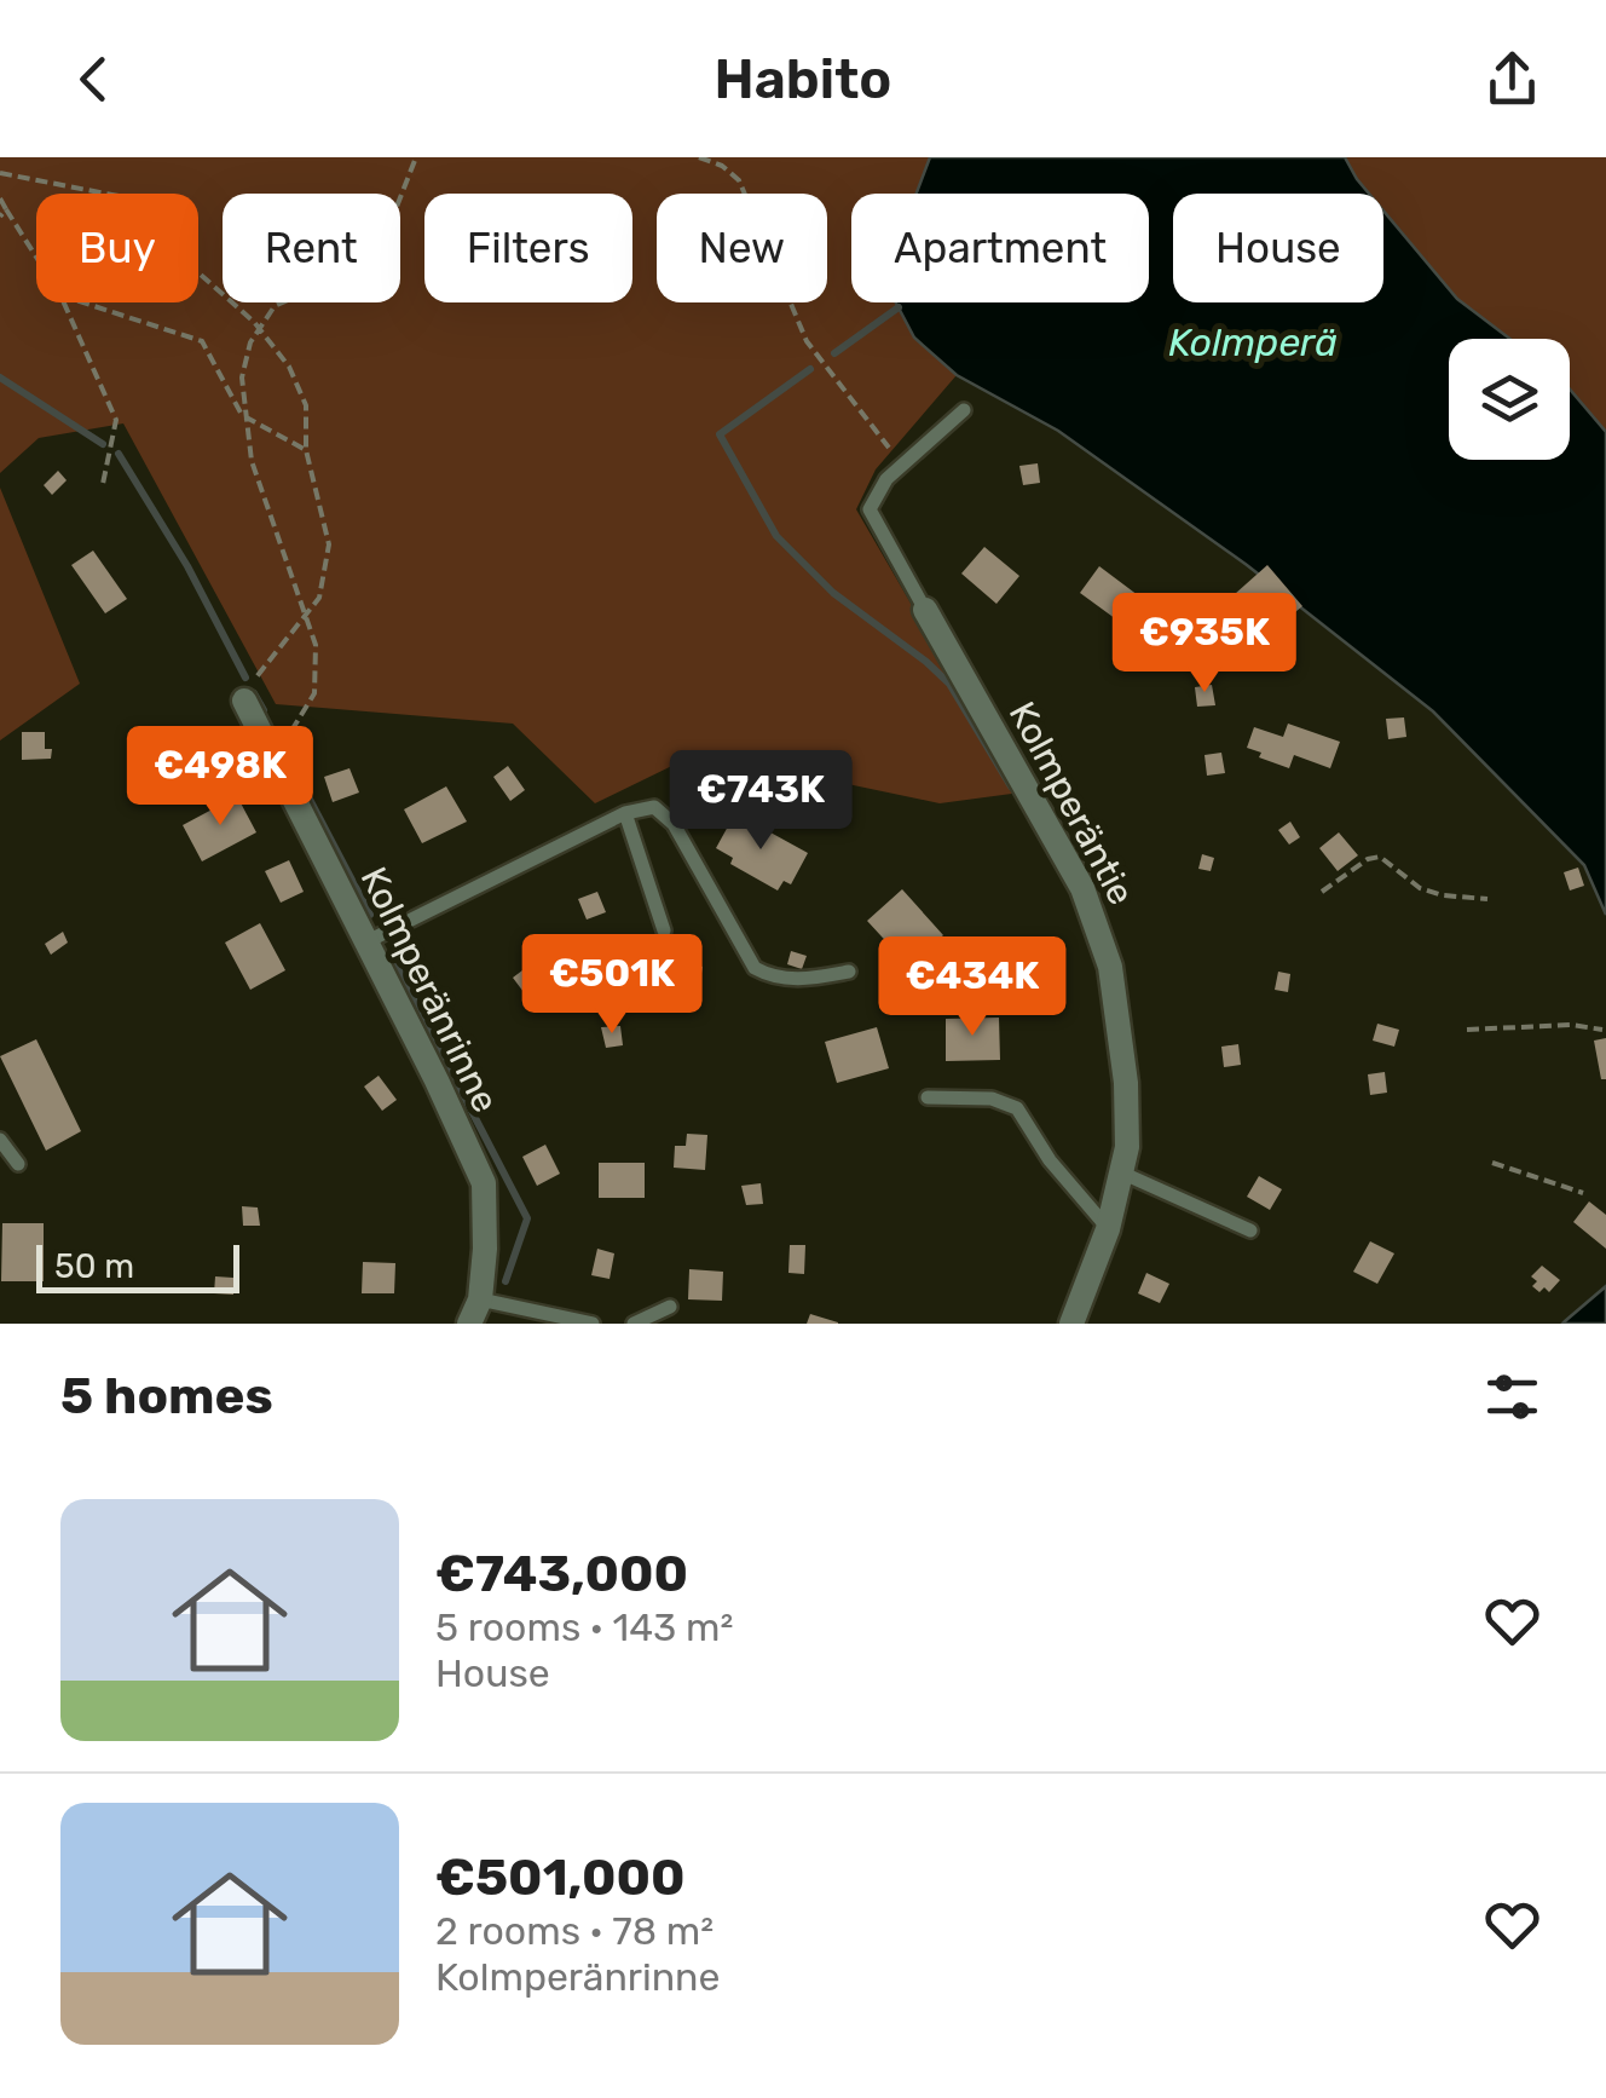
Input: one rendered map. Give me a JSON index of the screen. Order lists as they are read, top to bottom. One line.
{"streets":{"street":["Kolmperäntie","Kolmperänrinne"]},"water":["Kolmperä"],"scale_bar":"50 m","page":{"header":"Habito","chip":["Buy","Rent","Filters","New","Apartment","House"],"price":["€935K","€498K","€743K","€501K","€434K"],"scale":"50 m","heading":"5 homes","list":[{"name":"€743,000","note":"5 rooms · 143 m² · House"},{"name":"€501,000","note":"2 rooms · 78 m² · Kolmperänrinne"}]}}
